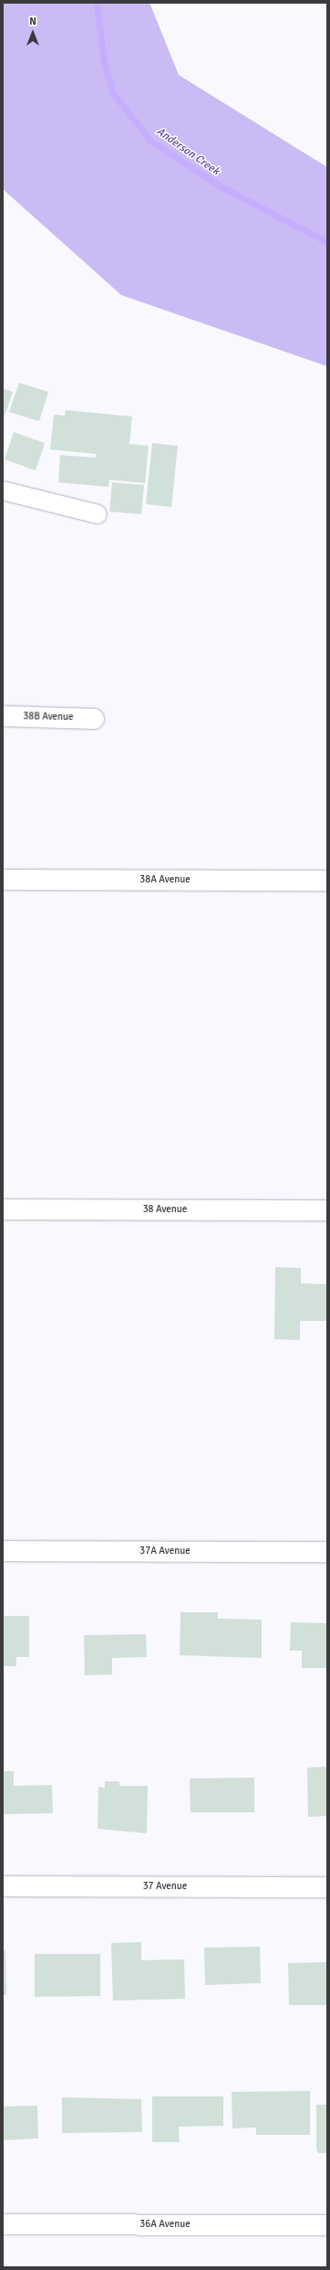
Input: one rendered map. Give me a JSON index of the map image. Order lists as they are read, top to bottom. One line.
{"streets":{"street":["38B Avenue","38A Avenue","38 Avenue","37A Avenue","37 Avenue","36A Avenue"]},"water":["Anderson Creek"],"north":"top"}
